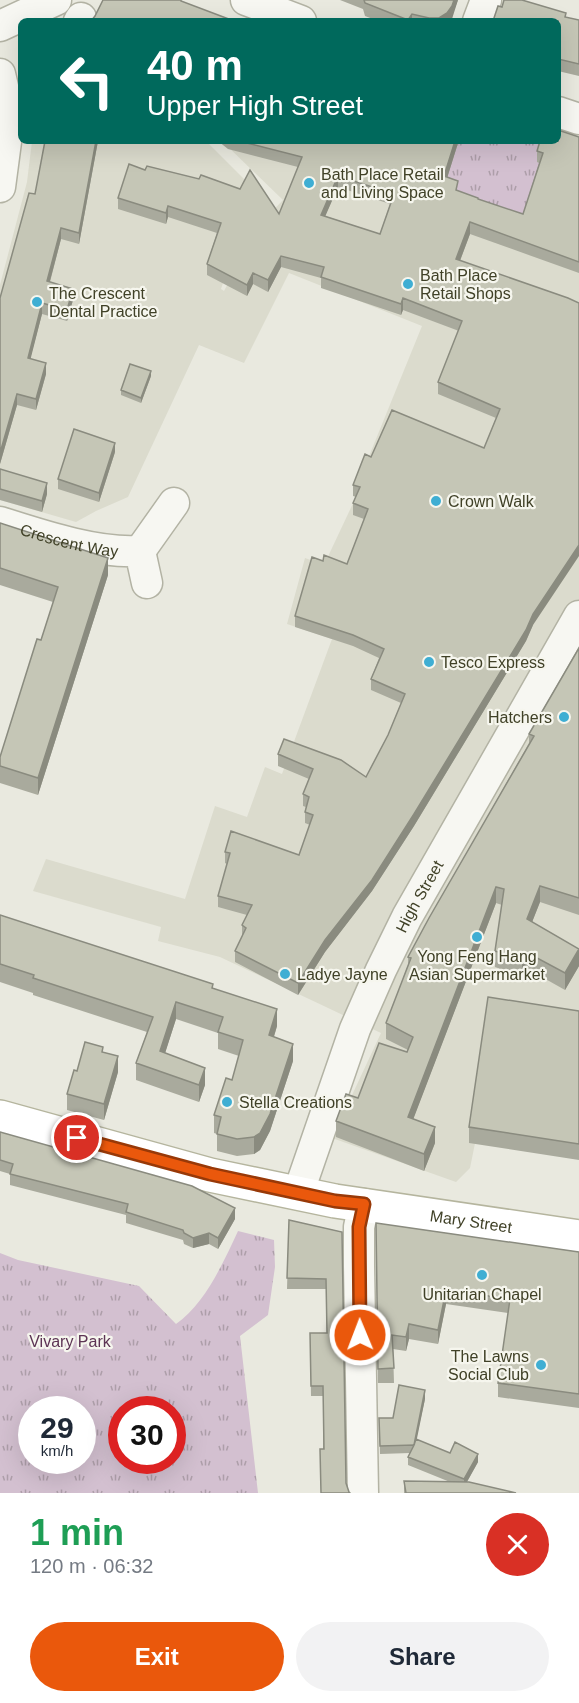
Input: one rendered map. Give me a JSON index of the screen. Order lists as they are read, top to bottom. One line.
{"streets":{"main road":["Mary Street"],"street":["Crescent Way","High Street"]},"crossings":[["High Street","Mary Street"]],"parks":["Vivary Park"],"places":["Bath Place Retail and Living Space","Bath Place Retail Shops","The Crescent Dental Practice","Crown Walk","Tesco Express","Hatchers","Yong Feng Hang Asian Supermarket","Ladye Jayne","Stella Creations","Unitarian Chapel","The Lawns Social Club"],"page":{"turn":["40 m","Upper High Street"],"speed":"29 km/h","limit":"30","heading":["1 min","120 m · 06:32"],"buttons":["Exit","Share"]}}
